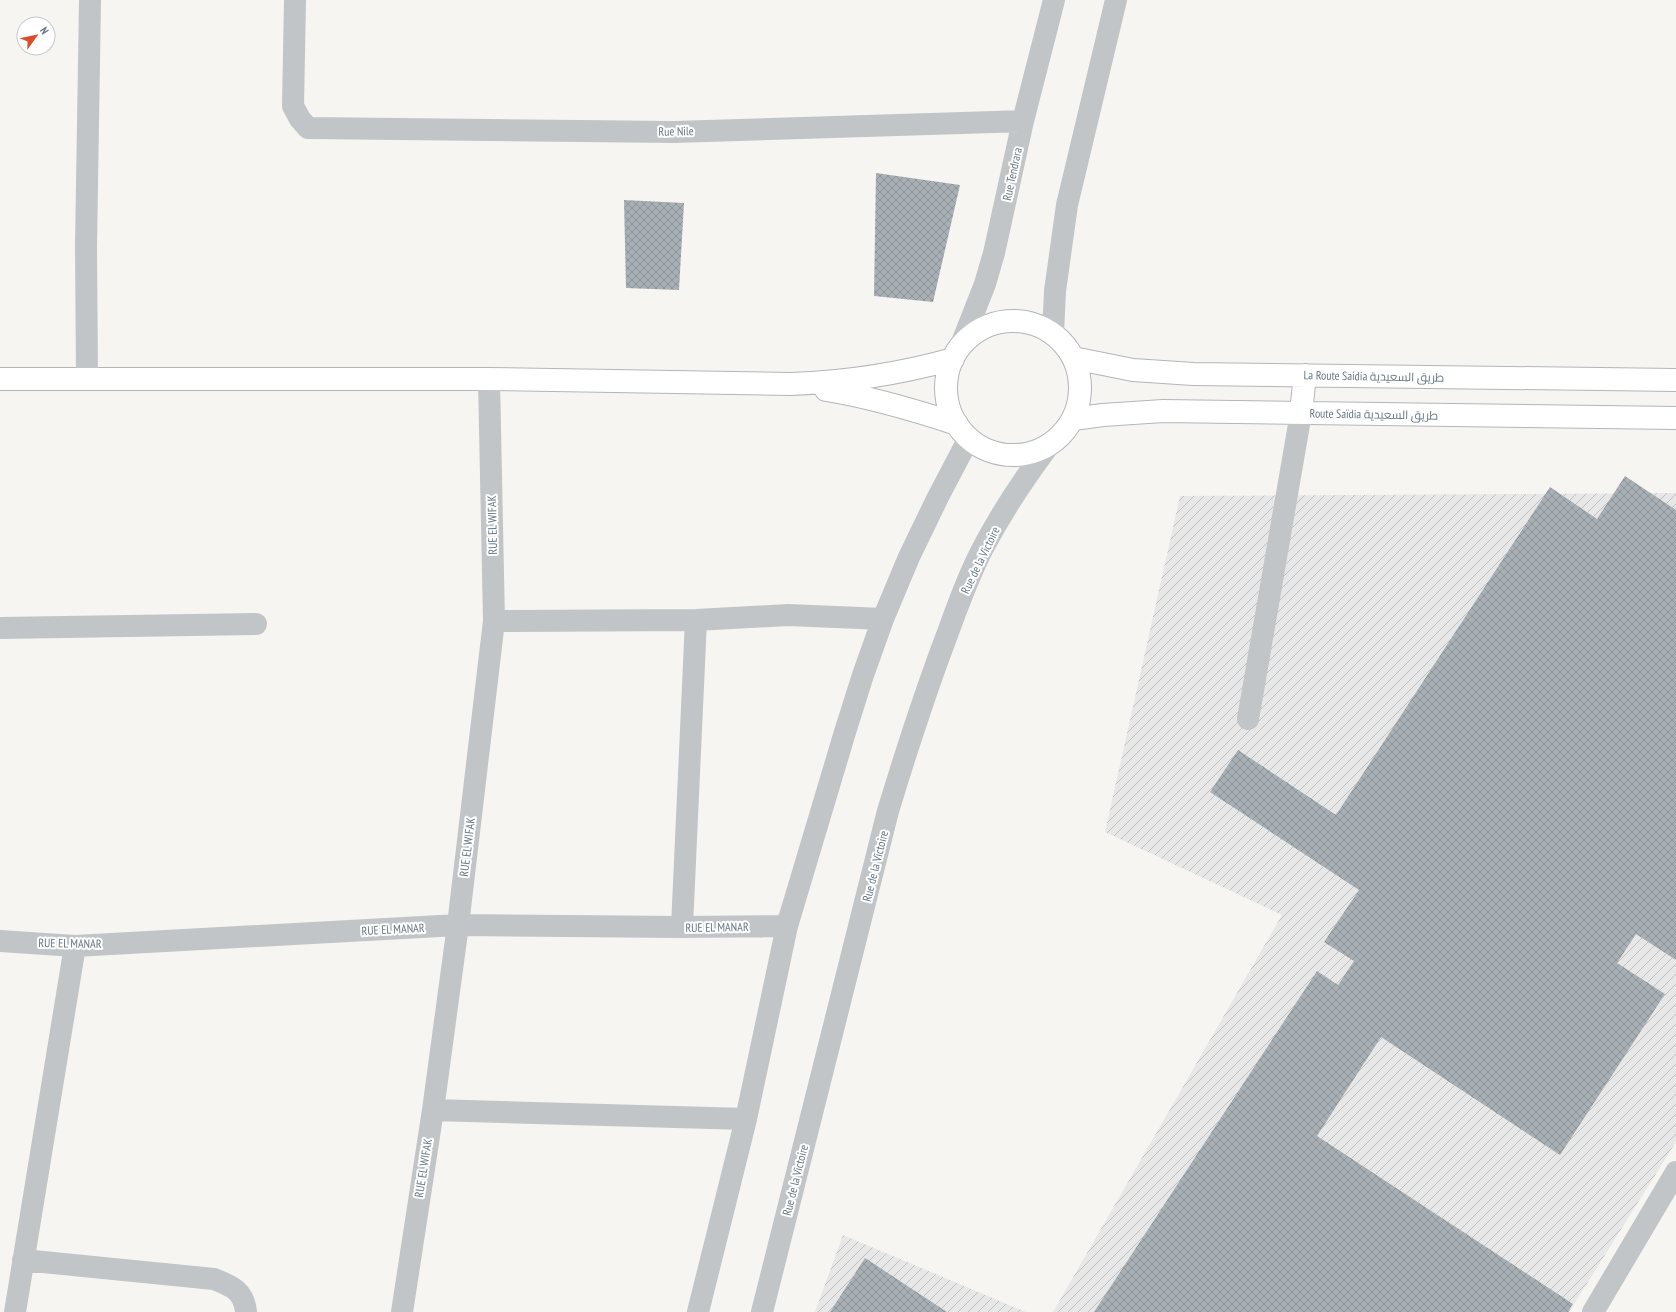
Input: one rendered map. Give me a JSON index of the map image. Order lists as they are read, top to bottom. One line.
{"streets":{"highway":["La Route Saidia طريق السعيدية","Route Saïdia طريق السعيدية"],"street":["Rue Nile","Rue Tendrara","RUE EL WIFAK","Rue de la Victoire","RUE EL MANAR"]},"crossings":[["Rue Nile","Rue Tendrara"],["Rue Tendrara","La Route Saidia طريق السعيدية"],["Rue Tendrara","Route Saïdia طريق السعيدية"],["Rue Tendrara","Rue de la Victoire"],["La Route Saidia طريق السعيدية","Route Saïdia طريق السعيدية"],["La Route Saidia طريق السعيدية","Rue de la Victoire"],["Route Saïdia طريق السعيدية","Rue de la Victoire"],["RUE EL WIFAK","RUE EL MANAR"]],"north":"top right"}
